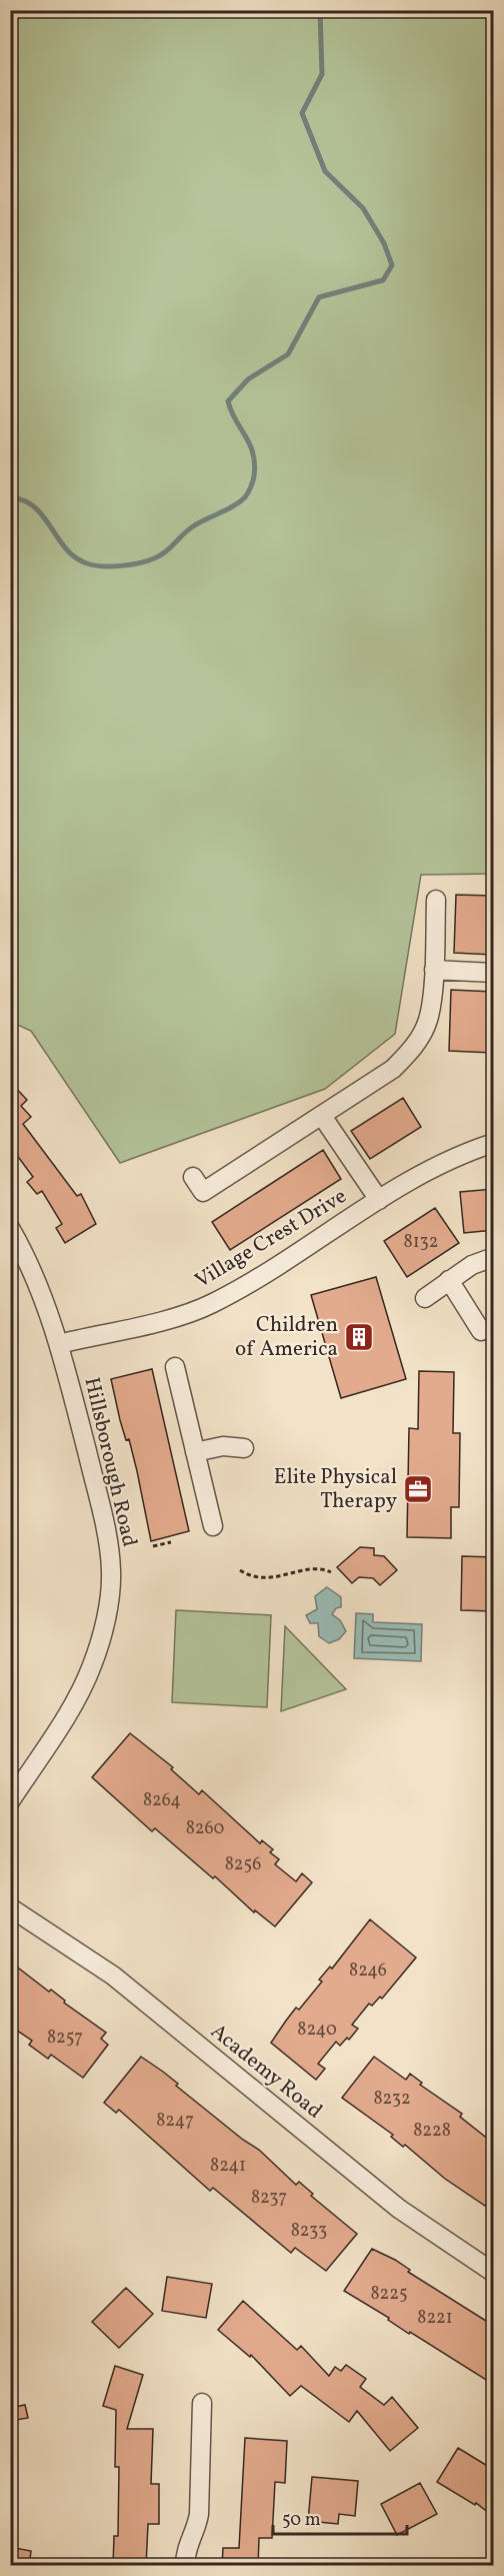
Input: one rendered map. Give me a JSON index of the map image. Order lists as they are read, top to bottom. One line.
{"streets":{"street":["Village Crest Drive","Hillsborough Road","Academy Road"]},"crossings":[["Village Crest Drive","Hillsborough Road"]],"places":{"building":["Children of America"],"office":["Elite Physical Therapy"]},"house_numbers":["8132","8264","8260","8256","8246","8240","8257","8232","8247","8228","8241","8237","8233","8225","8221"],"scale_bar":"50 m"}
